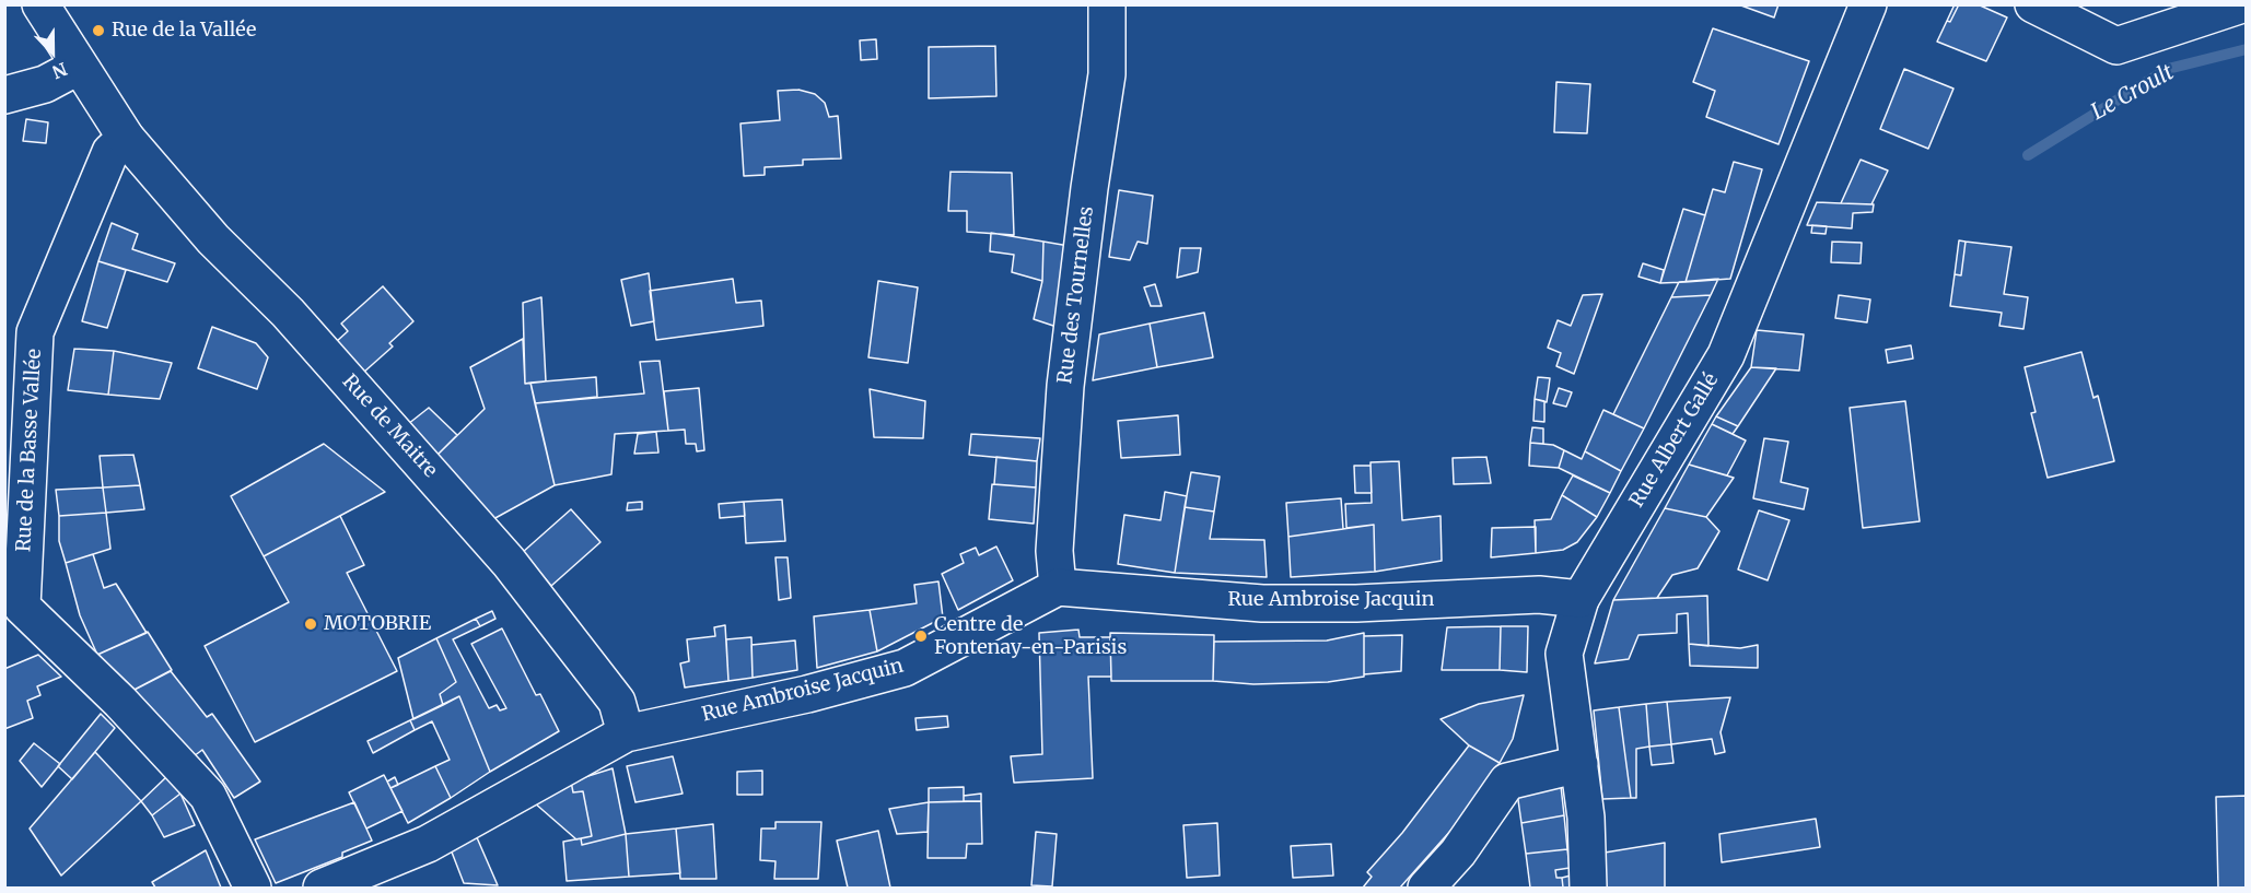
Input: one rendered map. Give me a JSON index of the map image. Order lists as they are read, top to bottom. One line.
{"streets":{"street":["Rue des Tournelles","Rue de Maitre","Rue Albert Gallé","Rue de la Basse Vallée","Rue Ambroise Jacquin"]},"crossings":[["Rue des Tournelles","Rue Ambroise Jacquin"],["Rue de Maitre","Rue de la Basse Vallée"],["Rue de Maitre","Rue Ambroise Jacquin"],["Rue Albert Gallé","Rue Ambroise Jacquin"]],"water":["Le Croult"],"places":["Rue de la Vallée","MOTOBRIE","Centre de Fontenay-en-Parisis"],"north":"bottom"}
